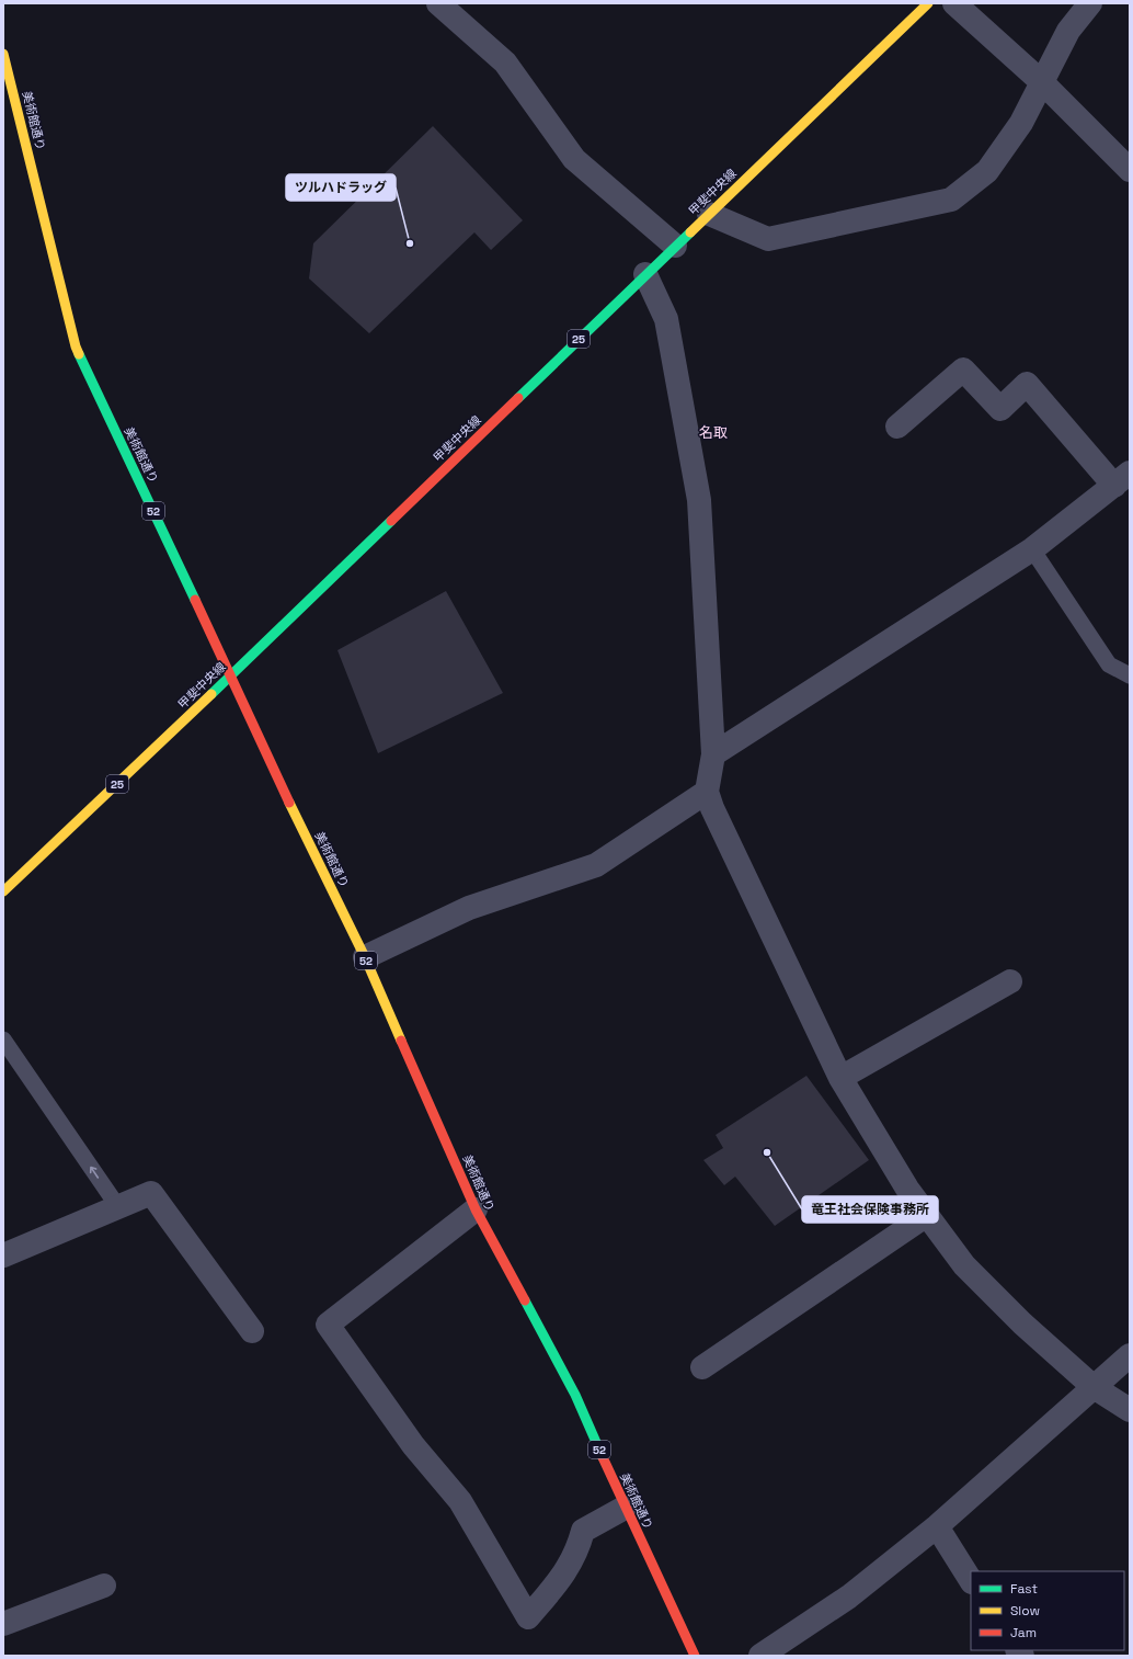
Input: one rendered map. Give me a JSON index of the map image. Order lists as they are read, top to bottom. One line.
{"streets":{"main road":["美術館通り","甲斐中央線","25","52"]},"crossings":[["美術館通り","甲斐中央線"]],"districts":["名取"],"places":["ツルハドラッグ","竜王社会保険事務所"],"legend":["Fast","Slow","Jam"]}
